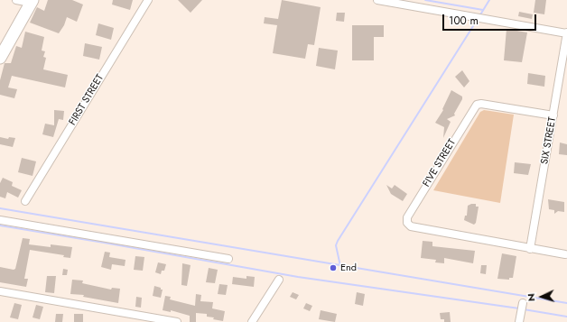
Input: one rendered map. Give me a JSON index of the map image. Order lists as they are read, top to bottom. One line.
{"streets":{"street":["FIRST STREET","SIX STREET","FIVE STREET"]},"crossings":[["SIX STREET","FIVE STREET"]],"places":["End"],"scale_bar":"100 m","north":"left"}
